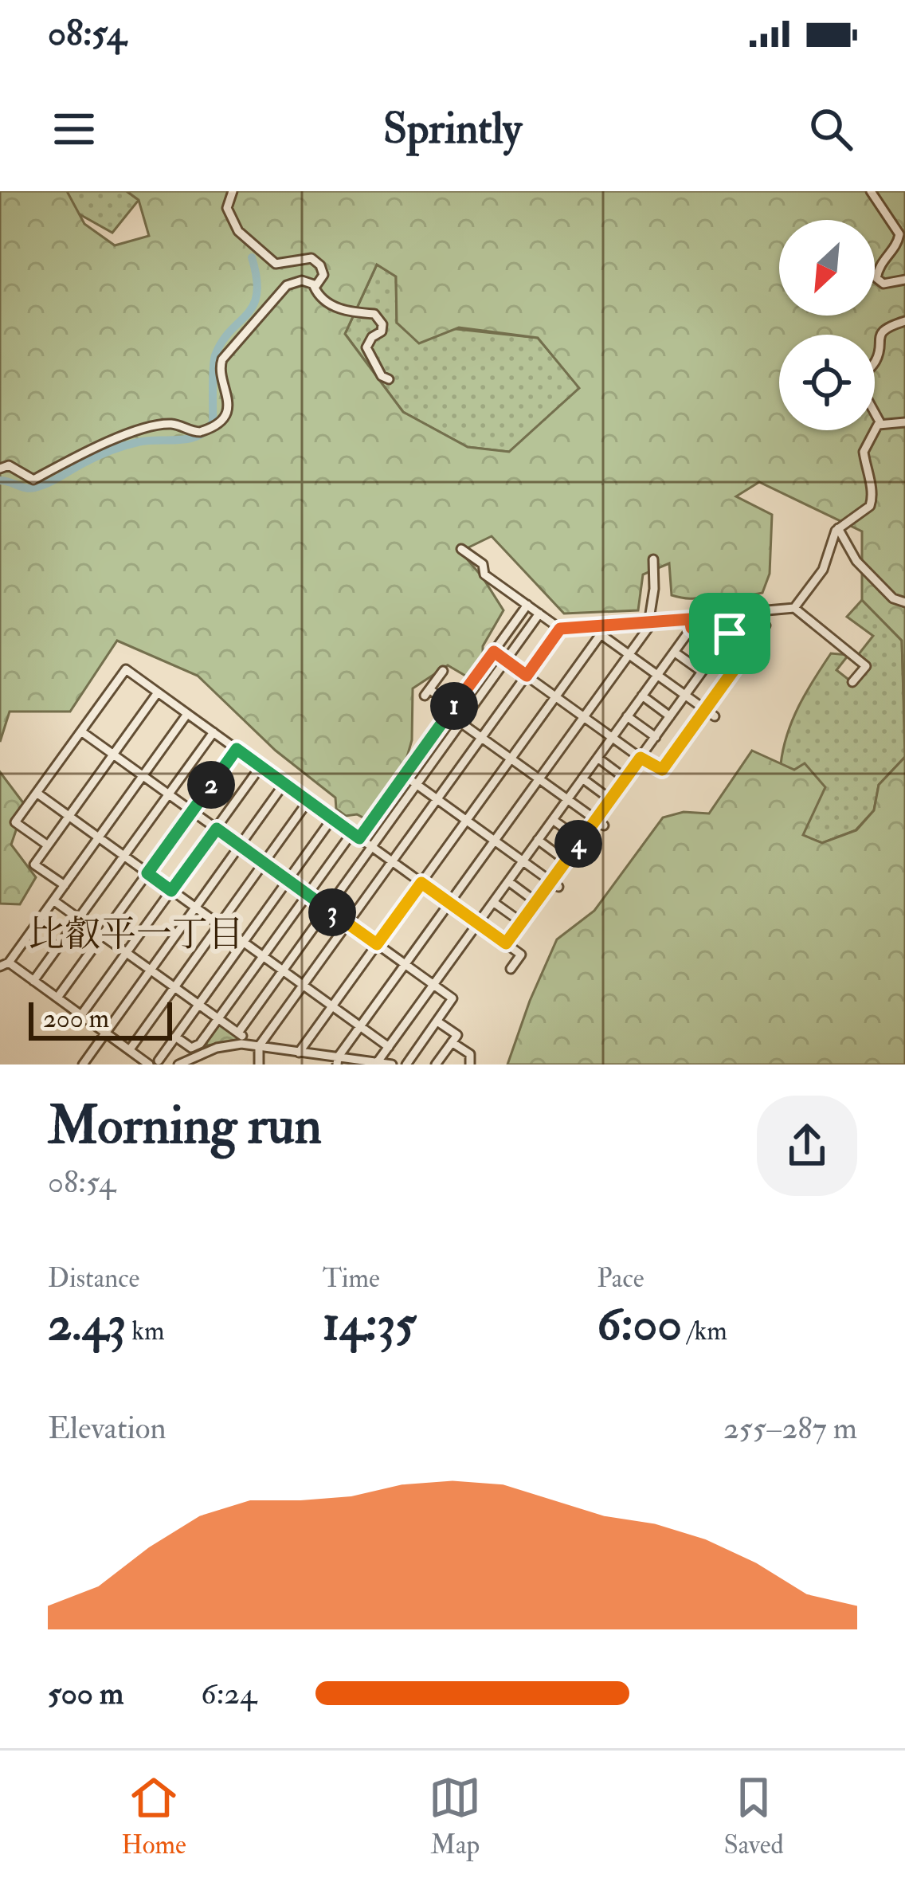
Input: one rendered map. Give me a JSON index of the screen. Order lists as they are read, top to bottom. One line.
{"districts":["比叡平一丁目"],"scale_bar":"200 m","north":"bottom left","page":{"status":"08:54","header":"Sprintly","pins":["1","2","4","3"],"scale":"200 m","heading":["Morning run","08:54"],"stats":[["Distance","2.43 km"],["Time","14:35"],["Pace","6:00 /km"]],"chart":["Elevation","255–287 m"],"list":[{"name":"500 m","note":"6:24"}],"tabs":["Home","Map","Saved"]}}
